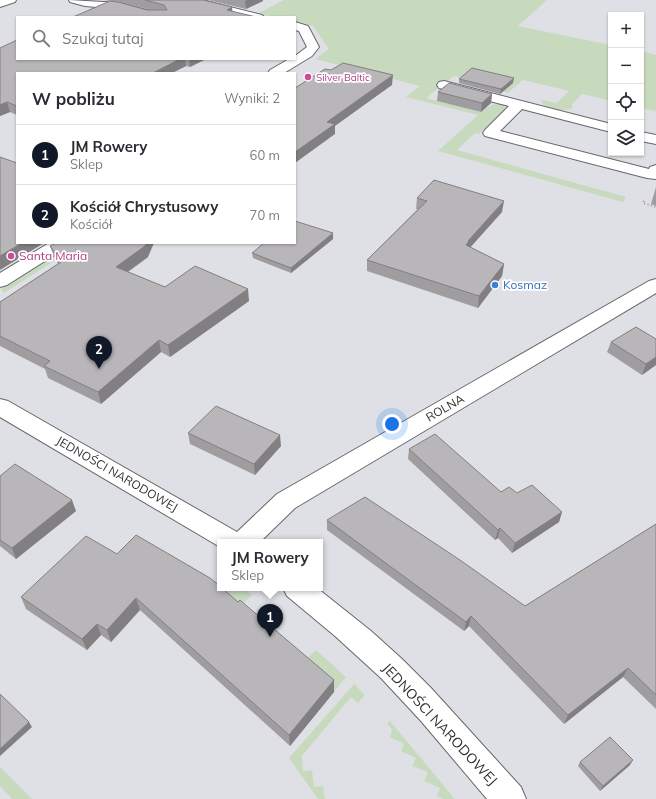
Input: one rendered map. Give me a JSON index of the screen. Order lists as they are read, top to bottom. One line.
{"streets":{"street":["ROLNA","JEDNOŚCI NARODOWEJ"]},"places":["Silver Baltic","Santa Maria","Kosmaz"],"page":{"map_buttons":["+","−"],"search":"Szukaj tutaj","heading":["W pobliżu","Wyniki: 2"],"list":[{"mark":"1","name":"JM Rowery","note":"Sklep","value":"60 m"},{"mark":"2","name":"Kościół Chrystusowy","note":"Kościół","value":"70 m"}],"pins":["2","1"],"popup":["JM Rowery","Sklep"]}}
